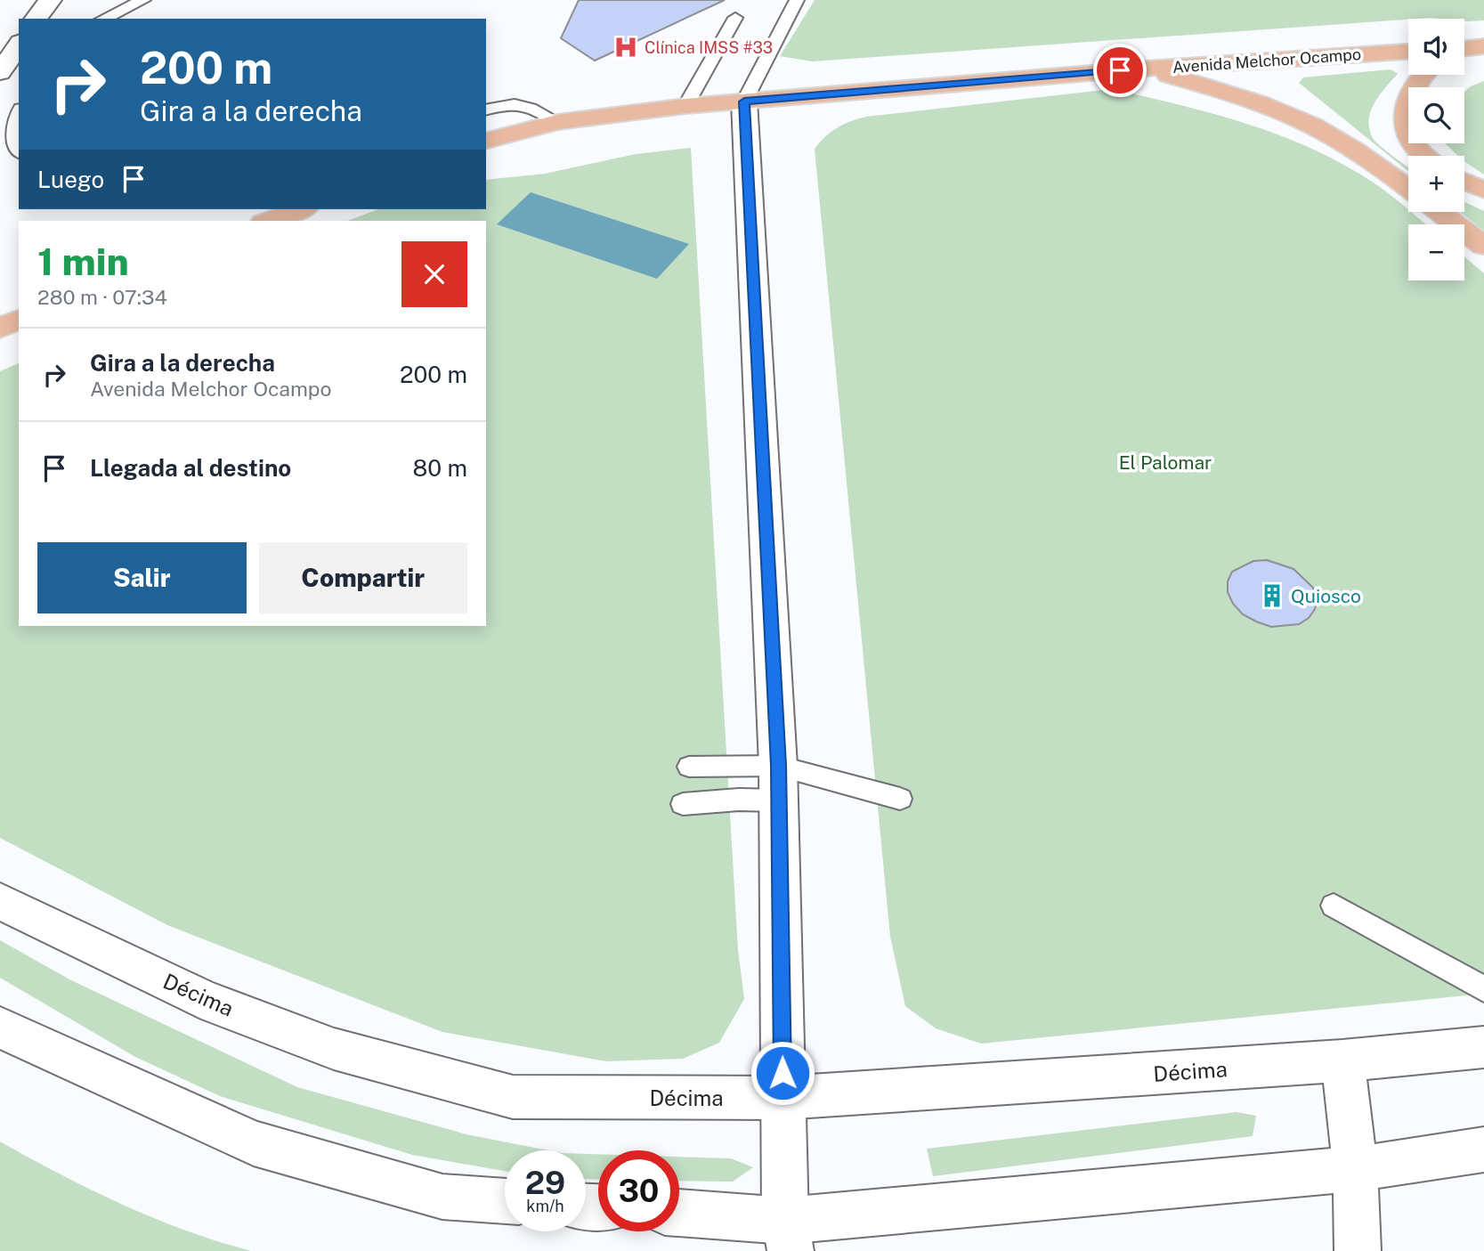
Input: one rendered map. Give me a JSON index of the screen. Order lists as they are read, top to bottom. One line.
{"streets":{"main road":["Avenida Melchor Ocampo"],"street":["Décima"]},"parks":["El Palomar"],"places":{"hospital":["Clínica IMSS #33"],"building":["Quiosco"]},"page":{"map_buttons":["+","−"],"turn":["200 m","Gira a la derecha"],"then":"Luego","heading":["1 min","280 m · 07:34"],"list":[{"name":"Gira a la derecha","note":"Avenida Melchor Ocampo","value":"200 m"},{"name":"Llegada al destino","value":"80 m"}],"buttons":["Salir","Compartir"],"speed":"29 km/h","limit":"30"}}
